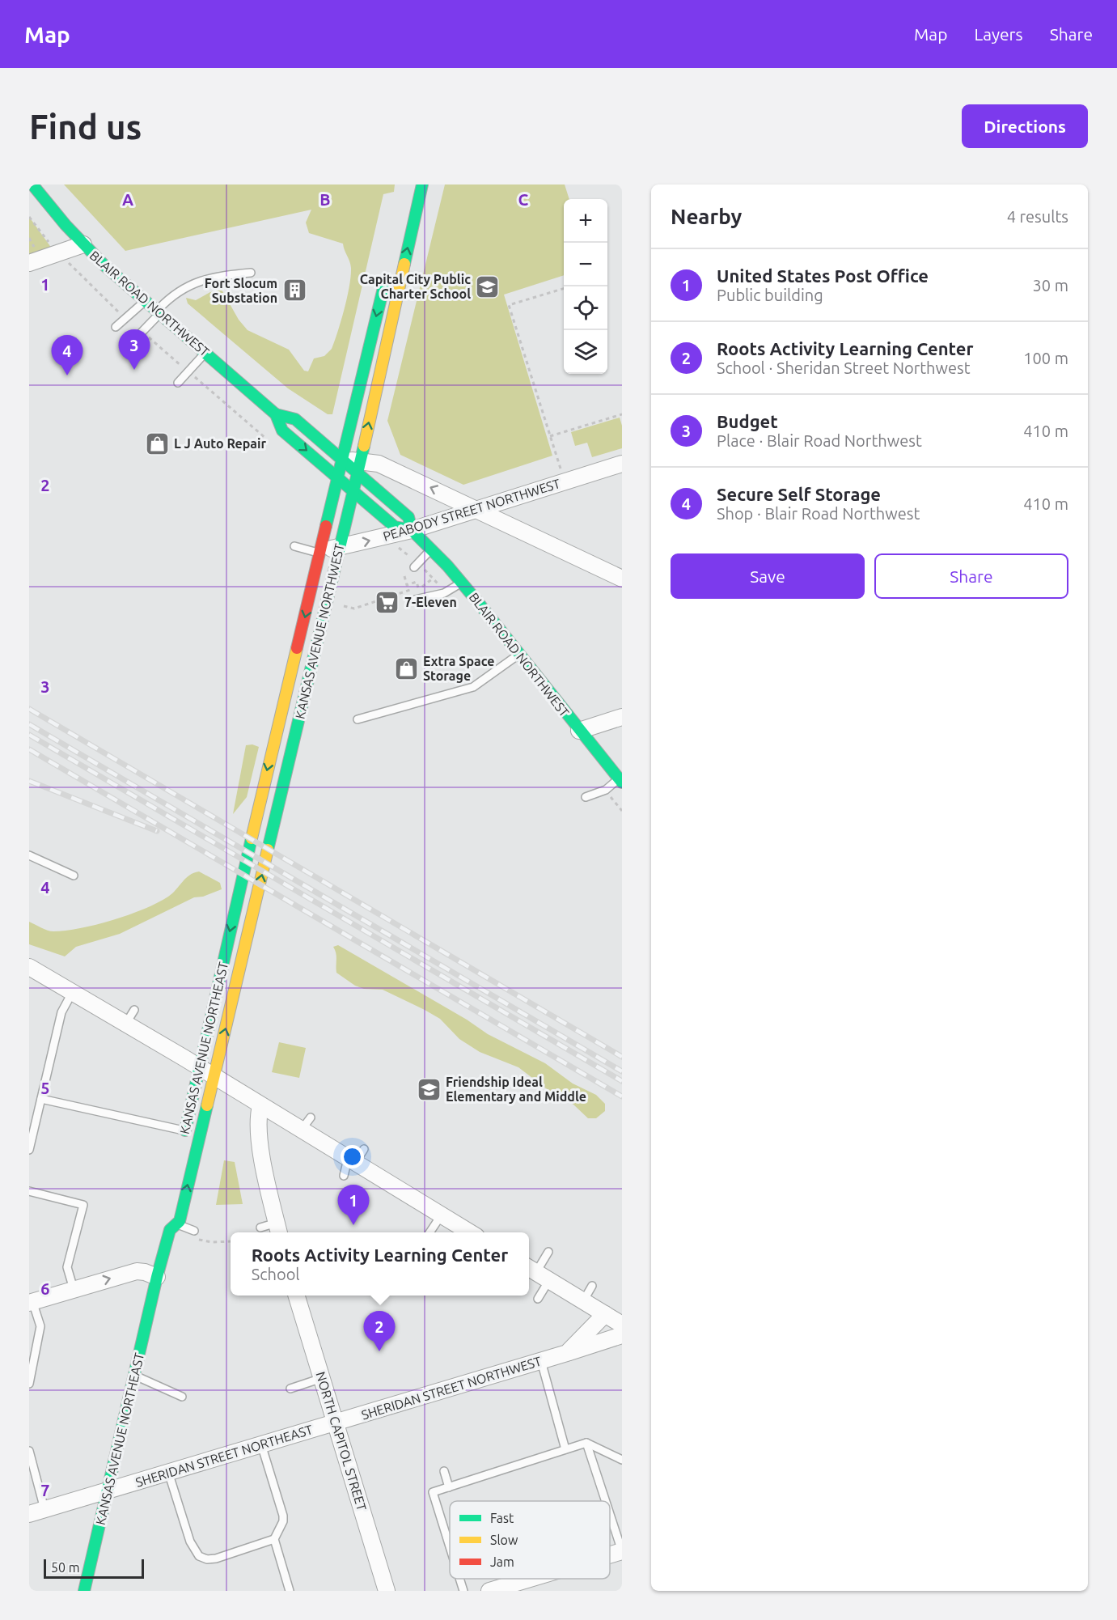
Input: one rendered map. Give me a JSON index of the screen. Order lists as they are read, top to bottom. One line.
{"streets":{"street":["BLAIR ROAD NORTHWEST","PEABODY STREET NORTHWEST","KANSAS AVENUE NORTHWEST","KANSAS AVENUE NORTHEAST","SHERIDAN STREET NORTHWEST","NORTH CAPITOL STREET","SHERIDAN STREET NORTHEAST"]},"crossings":[["BLAIR ROAD NORTHWEST","PEABODY STREET NORTHWEST"],["BLAIR ROAD NORTHWEST","KANSAS AVENUE NORTHWEST"],["PEABODY STREET NORTHWEST","KANSAS AVENUE NORTHWEST"],["KANSAS AVENUE NORTHWEST","KANSAS AVENUE NORTHEAST"],["KANSAS AVENUE NORTHEAST","SHERIDAN STREET NORTHEAST"],["SHERIDAN STREET NORTHWEST","NORTH CAPITOL STREET"],["SHERIDAN STREET NORTHWEST","SHERIDAN STREET NORTHEAST"],["NORTH CAPITOL STREET","SHERIDAN STREET NORTHEAST"]],"places":{"school or university":["Capital City Public Charter School","Friendship Ideal Elementary and Middle"],"building":["Fort Slocum Substation"],"shop":["L J Auto Repair","Extra Space Storage"],"supermarket":["7-Eleven"]},"legend":["Fast","Slow","Jam"],"scale_bar":"50 m","page":{"header":"Map","nav":["Map","Layers","Share"],"buttons":["Directions",["Save","Share"]],"title":"Find us","heading":["Nearby","4 results"],"map_buttons":["+","−"],"list":[{"mark":"1","name":"United States Post Office","note":"Public building","value":"30 m"},{"mark":"2","name":"Roots Activity Learning Center","note":"School · Sheridan Street Northwest","value":"100 m"},{"mark":"3","name":"Budget","note":"Place · Blair Road Northwest","value":"410 m"},{"mark":"4","name":"Secure Self Storage","note":"Shop · Blair Road Northwest","value":"410 m"}],"pins":["3","4","1","2"],"popup":["Roots Activity Learning Center","School"],"scale":"50 m"},"grid":{"columns":["A","B","C"],"rows":["1","2","3","4","5","6","7"]}}
